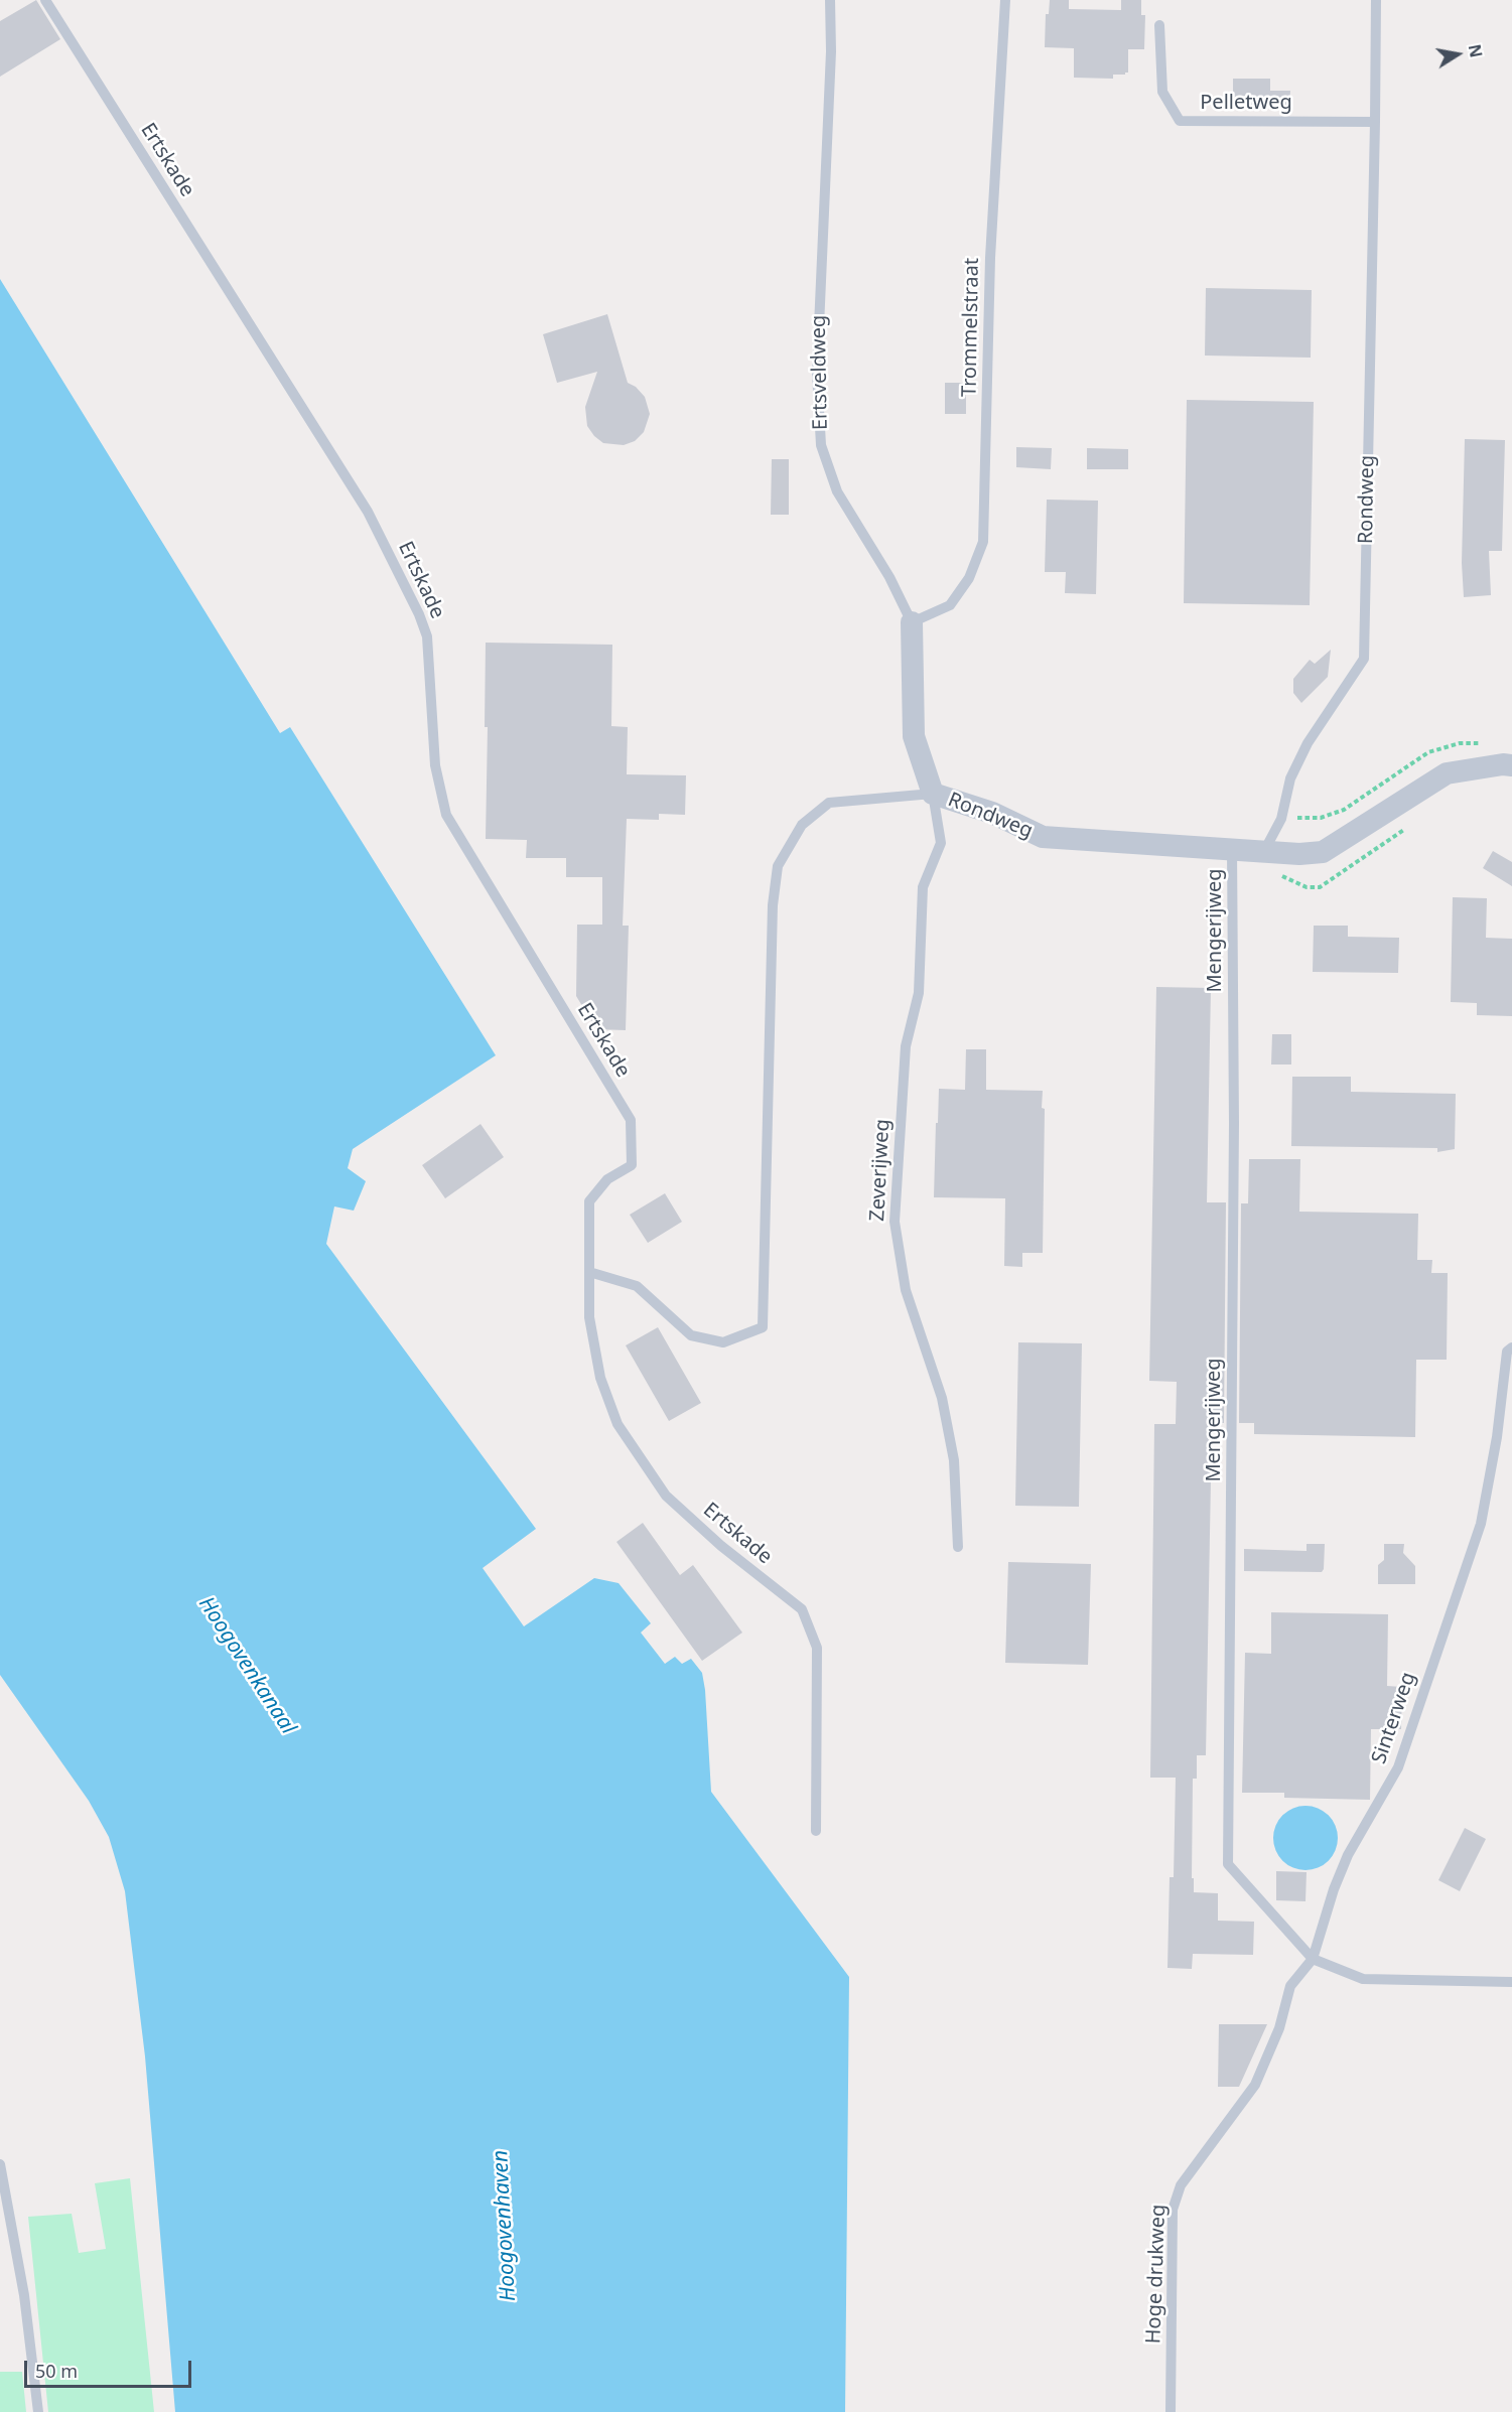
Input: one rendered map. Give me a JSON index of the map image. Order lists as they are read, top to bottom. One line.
{"streets":{"street":["Ertsveldweg","Rondweg"],"lane":["Pelletweg","Ertskade","Trommelstraat","Mengerijweg","Zeverijweg","Sinterweg","Hoge drukweg"]},"crossings":[["Pelletweg","Rondweg"],["Trommelstraat","Ertsveldweg"],["Ertsveldweg","Rondweg"],["Ertsveldweg","Zeverijweg"],["Rondweg","Mengerijweg"],["Rondweg","Zeverijweg"],["Mengerijweg","Sinterweg"],["Mengerijweg","Hoge drukweg"],["Sinterweg","Hoge drukweg"]],"water":["Hoogovenkanaal","Hoogovenhaven"],"scale_bar":"50 m","north":"right"}
